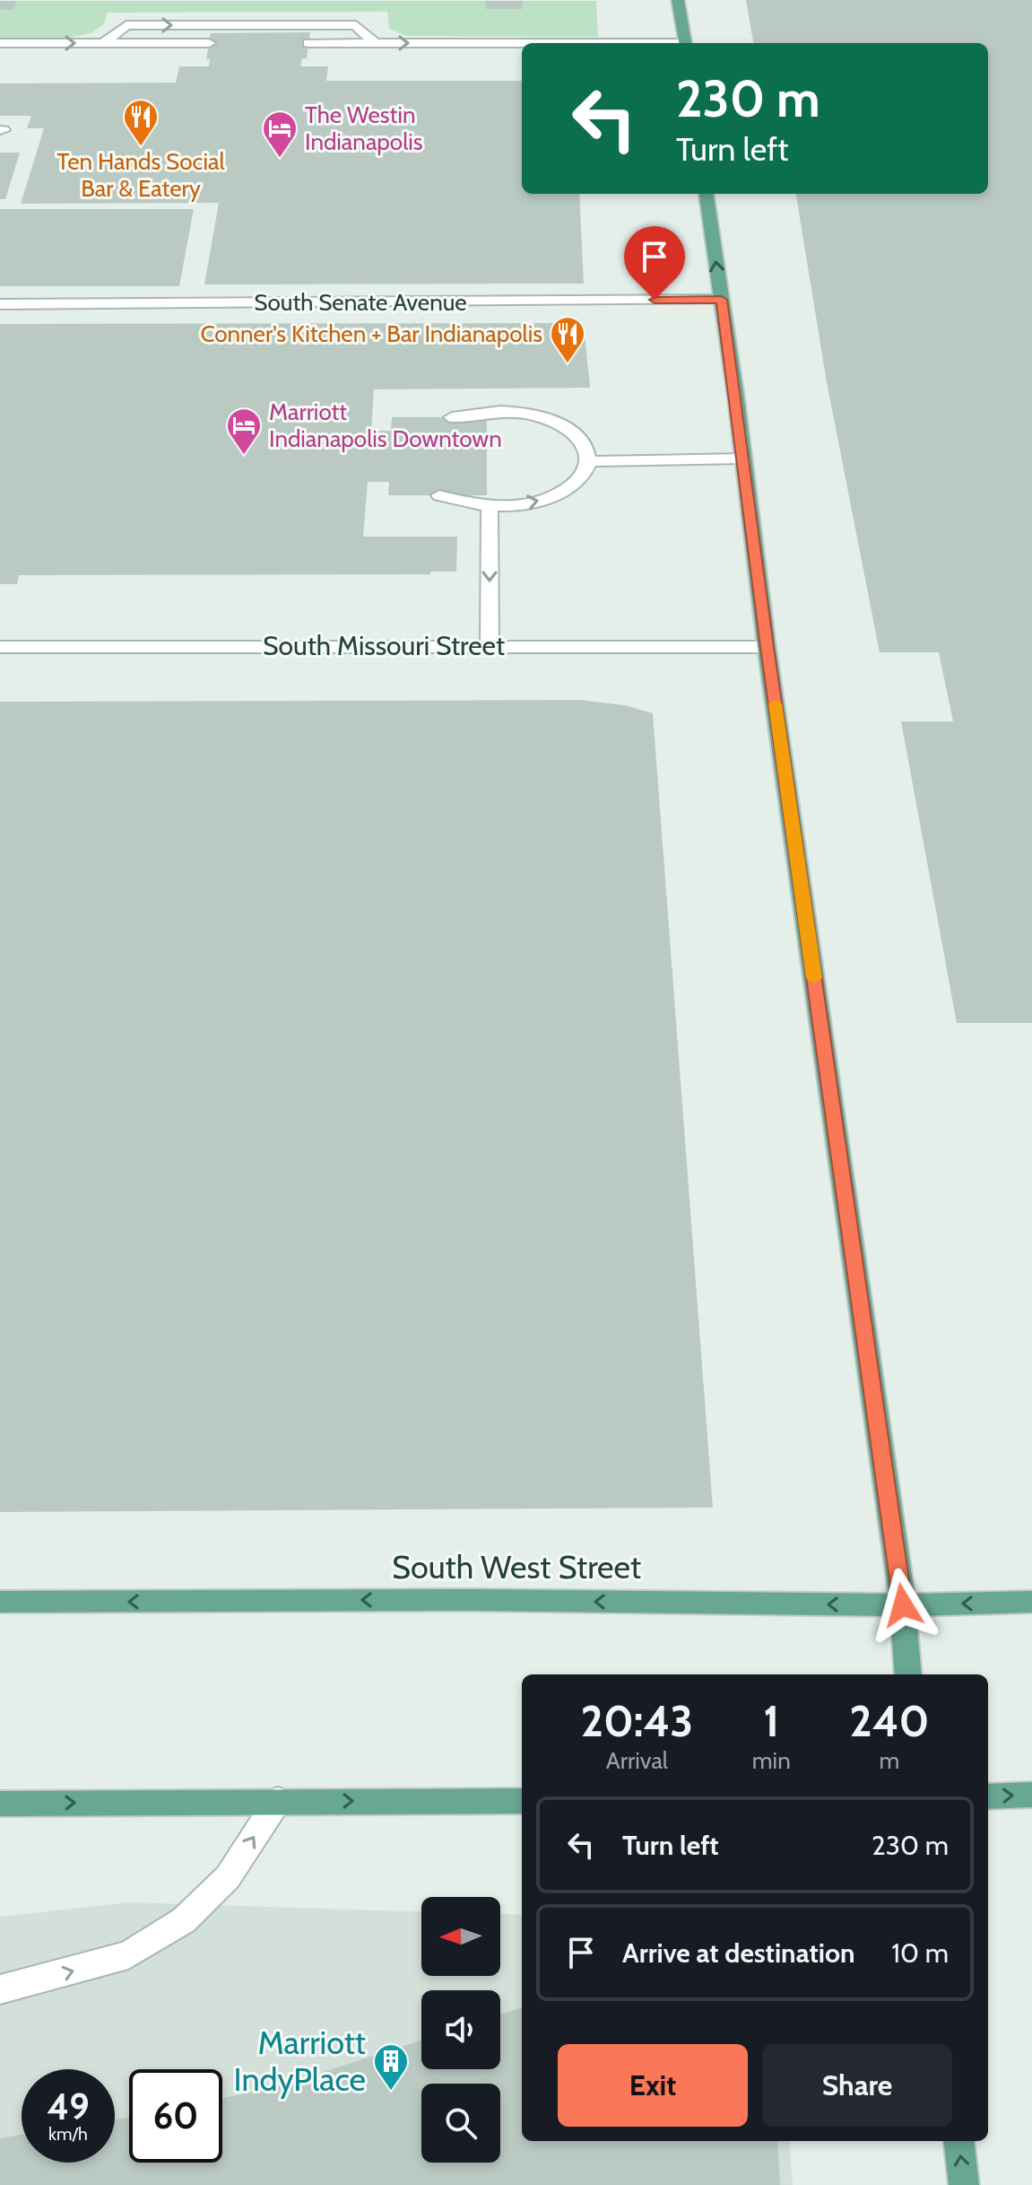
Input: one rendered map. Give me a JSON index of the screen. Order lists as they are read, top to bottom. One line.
{"streets":{"main road":["South West Street"],"street":["South Senate Avenue","South Missouri Street"]},"one_way":["South West Street"],"places":{"restaurant":["Ten Hands Social Bar & Eatery","Conner's Kitchen + Bar Indianapolis"],"hotel":["The Westin Indianapolis","Marriott Indianapolis Downtown"],"building":["Marriott IndyPlace"]},"north":"left","page":{"turn":["230 m","Turn left"],"eta":["20:43","Arrival","1","min","240","m"],"list":[{"name":"Turn left","value":"230 m"},{"name":"Arrive at destination","value":"10 m"}],"buttons":["Exit","Share"],"speed":"49 km/h","limit":"60"}}
